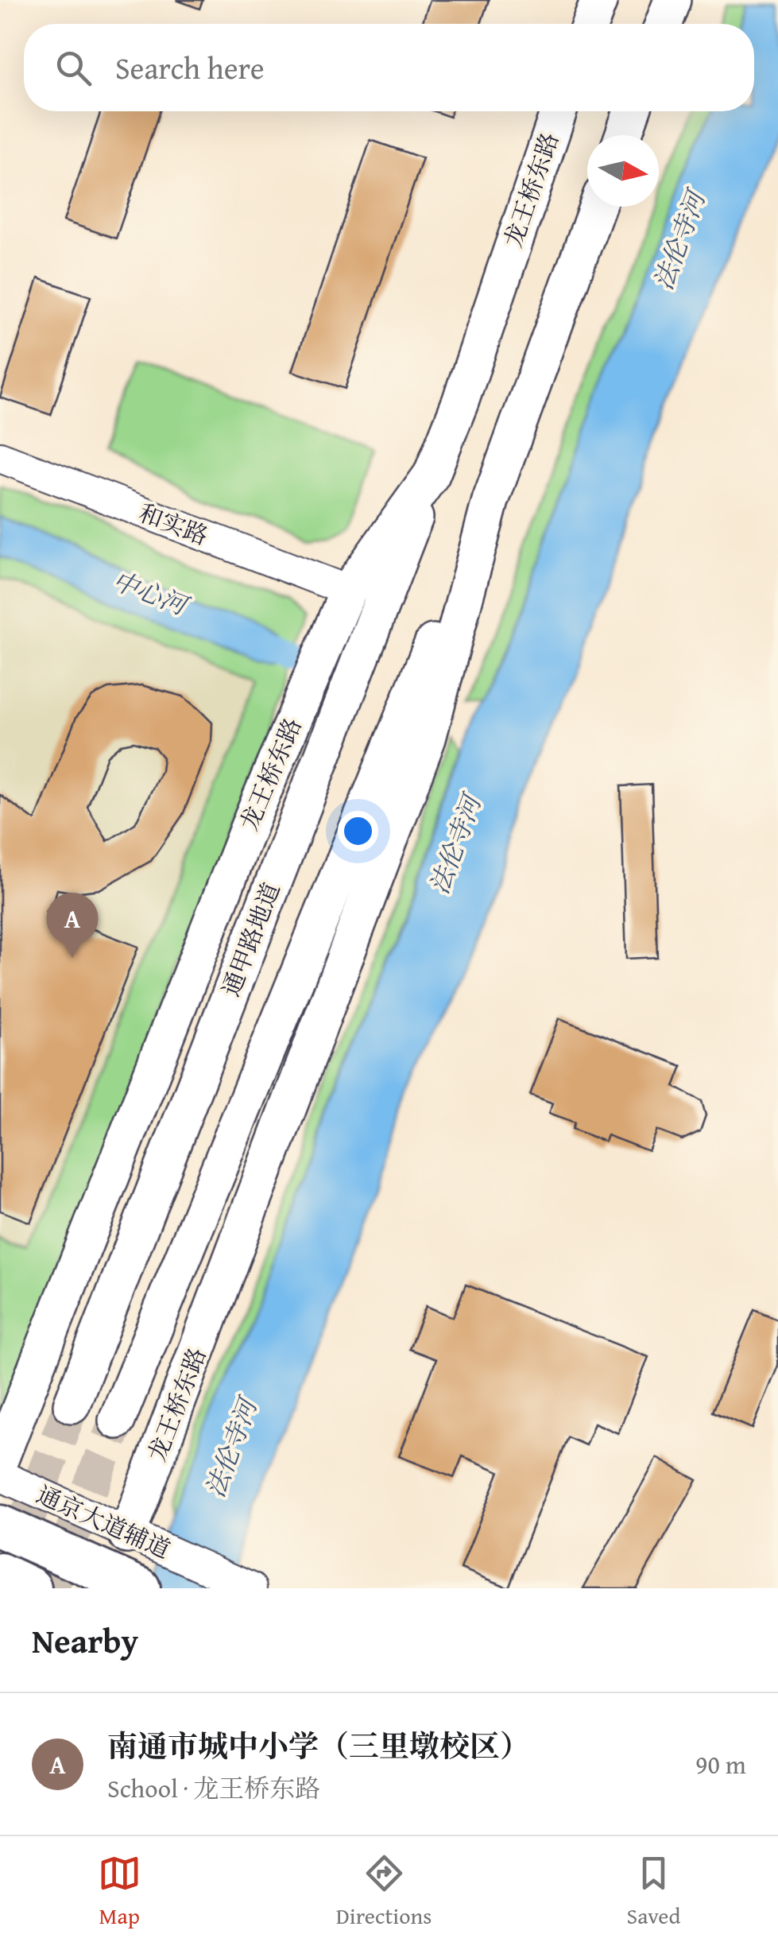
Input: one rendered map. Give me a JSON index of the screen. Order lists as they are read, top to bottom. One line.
{"streets":{"main road":["龙王桥东路","通甲路地道"],"street":["和实路","通京大道辅道"]},"crossings":[["龙王桥东路","和实路"],["龙王桥东路","通甲路地道"],["龙王桥东路","通京大道辅道"]],"water":["法伦寺河","中心河"],"north":"right","page":{"search":"Search here","pins":"A","heading":"Nearby","list":[{"mark":"A","name":"南通市城中小学（三里墩校区）","note":"School · 龙王桥东路","value":"90 m"}],"nav":["Map","Directions","Saved"]}}
